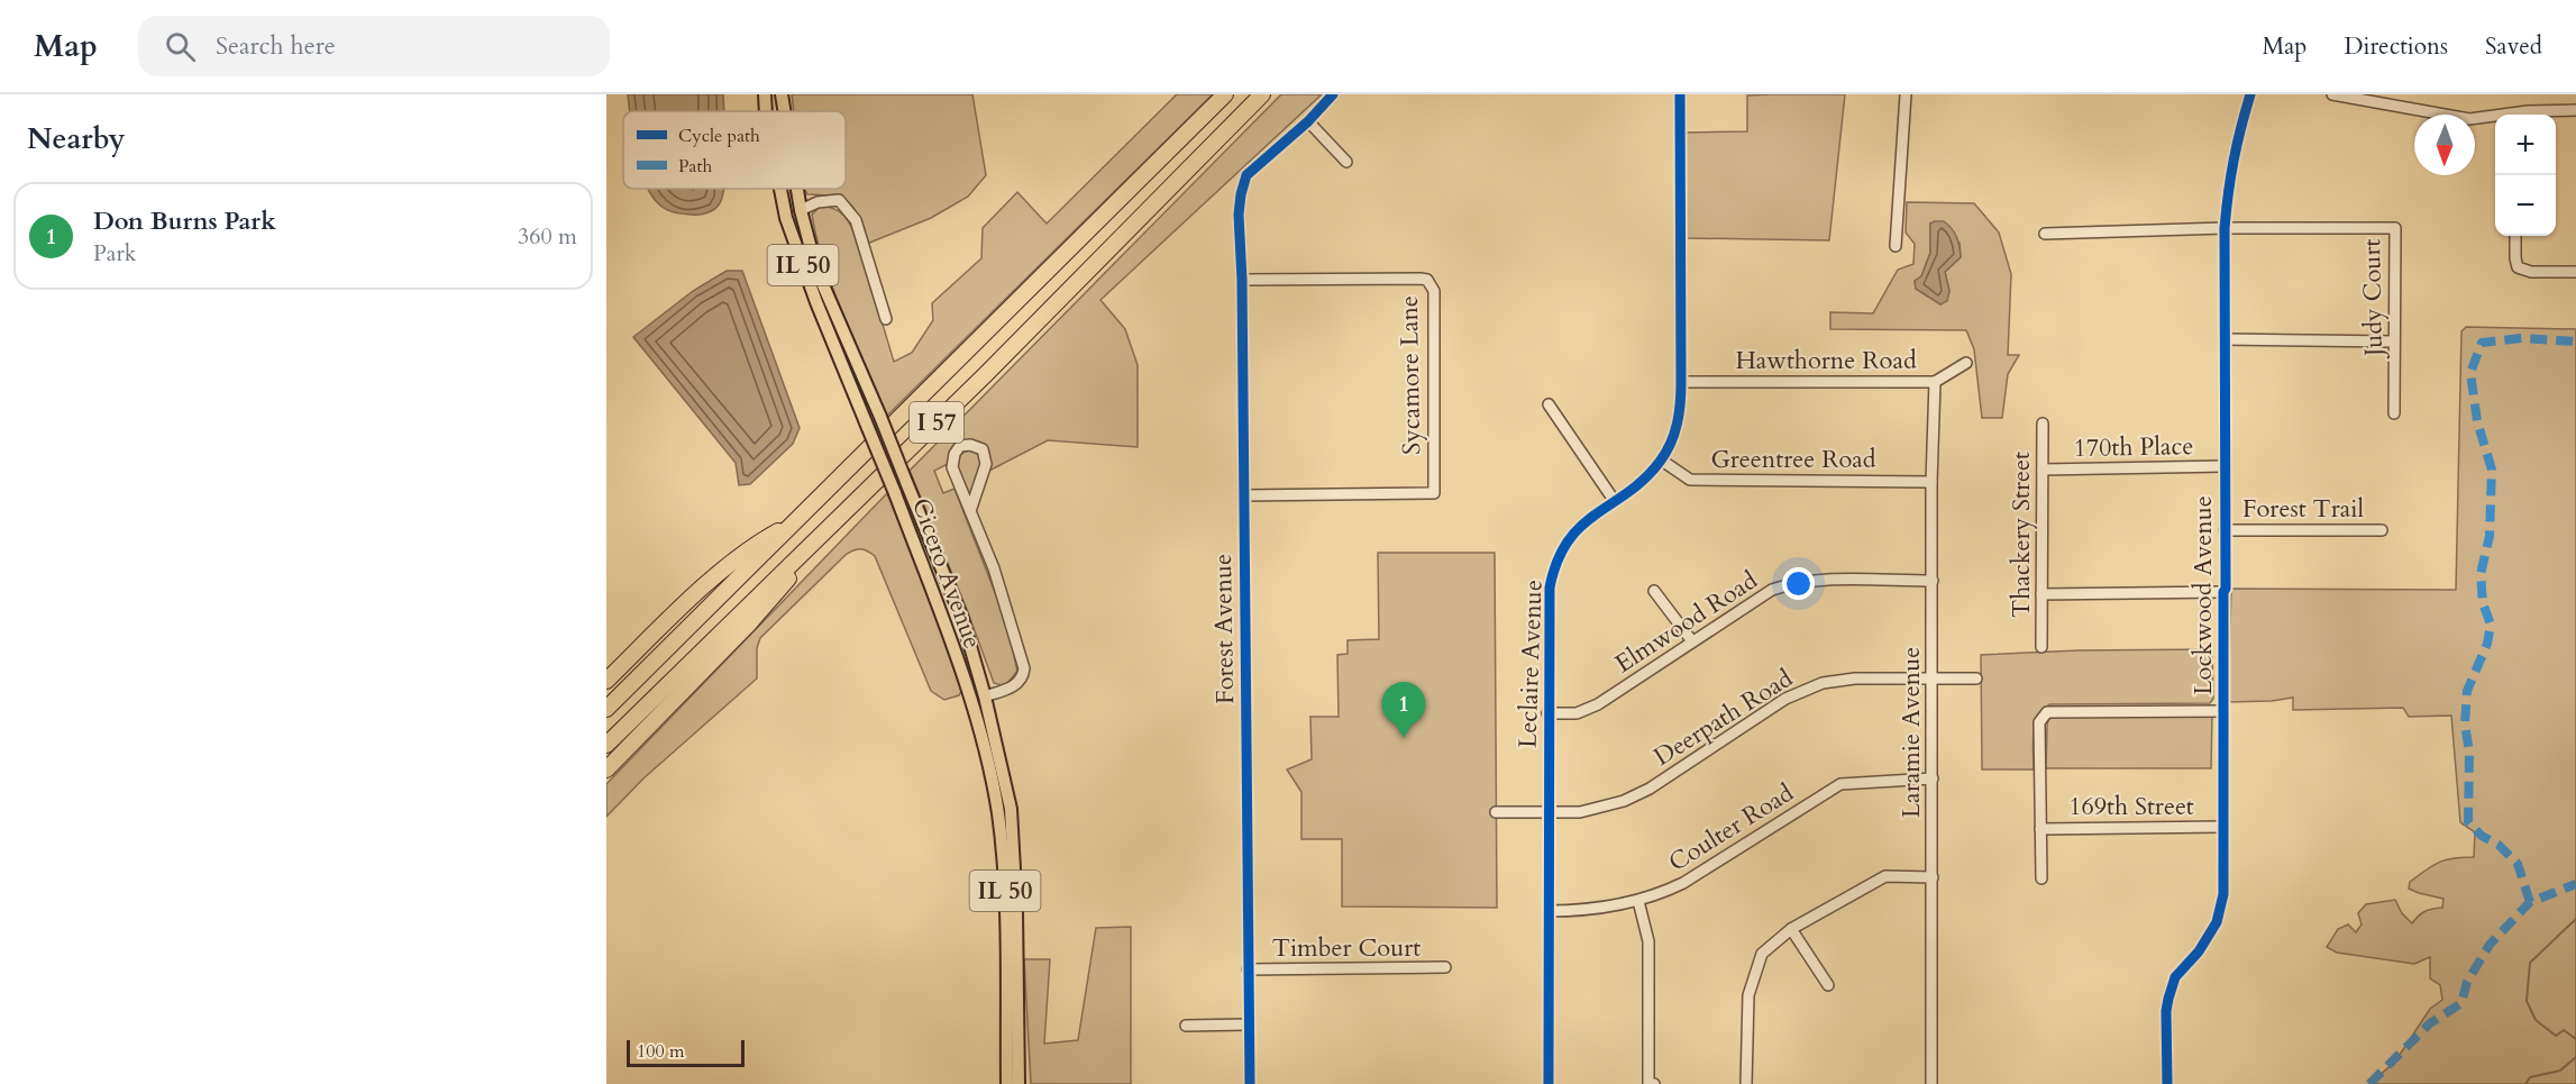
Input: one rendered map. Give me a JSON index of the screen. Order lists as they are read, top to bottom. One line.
{"streets":{"highway":["I 57"],"main road":["IL 50","Cicero Avenue"],"street":["Judy Court","Hawthorne Road","Sycamore Lane","170th Place","Greentree Road","Forest Trail","Thackery Street","Lockwood Avenue","Elmwood Road","Forest Avenue","Leclaire Avenue","Deerpath Road","Laramie Avenue","169th Street","Coulter Road","Timber Court"]},"crossings":[["Judy Court","Lockwood Avenue"],["Hawthorne Road","Leclaire Avenue"],["Hawthorne Road","Laramie Avenue"],["Sycamore Lane","Forest Avenue"],["170th Place","Thackery Street"],["170th Place","Lockwood Avenue"],["Greentree Road","Leclaire Avenue"],["Greentree Road","Laramie Avenue"],["Forest Trail","Lockwood Avenue"],["Lockwood Avenue","169th Street"],["Elmwood Road","Leclaire Avenue"],["Elmwood Road","Laramie Avenue"],["Forest Avenue","Timber Court"],["Leclaire Avenue","Deerpath Road"],["Leclaire Avenue","Coulter Road"],["Deerpath Road","Laramie Avenue"],["Laramie Avenue","Coulter Road"]],"legend":["Cycle path","Path"],"scale_bar":"100 m","north":"bottom","page":{"header":"Map","search":"Search here","nav":["Map","Directions","Saved"],"heading":"Nearby","map_buttons":["+","−"],"list":[{"mark":"1","name":"Don Burns Park","note":"Park","value":"360 m"}],"pins":"1","scale":"100 m"}}
